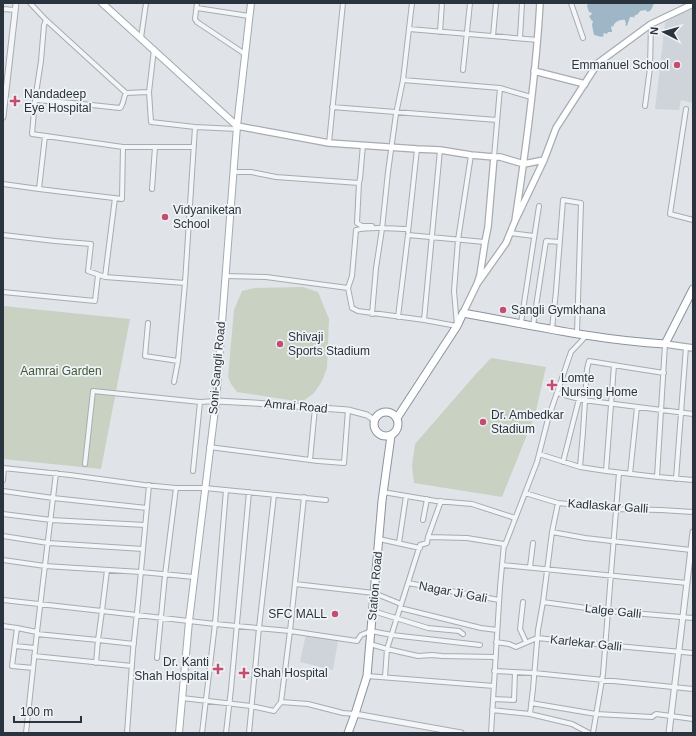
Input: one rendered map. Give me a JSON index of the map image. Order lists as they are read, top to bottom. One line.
{"streets":{"highway":["Station Road"],"main road":["Soni-Sangli Road"],"street":["Amrai Road","Kadlaskar Galli","Nagar Ji Gali","Lalge Galli","Karlekar Galli"]},"crossings":[["Soni-Sangli Road","Amrai Road"],["Amrai Road","Station Road"]],"parks":["Aamrai Garden"],"places":{"other":["Emmanuel School","Vidyaniketan School","Sangli Gymkhana","Shivaji Sports Stadium","Dr. Ambedkar Stadium","SFC MALL"],"health":["Nandadeep Eye Hospital","Lomte Nursing Home","Dr. Kanti Shah Hospital","Shah Hospital"]},"scale_bar":"100 m","north":"left"}
